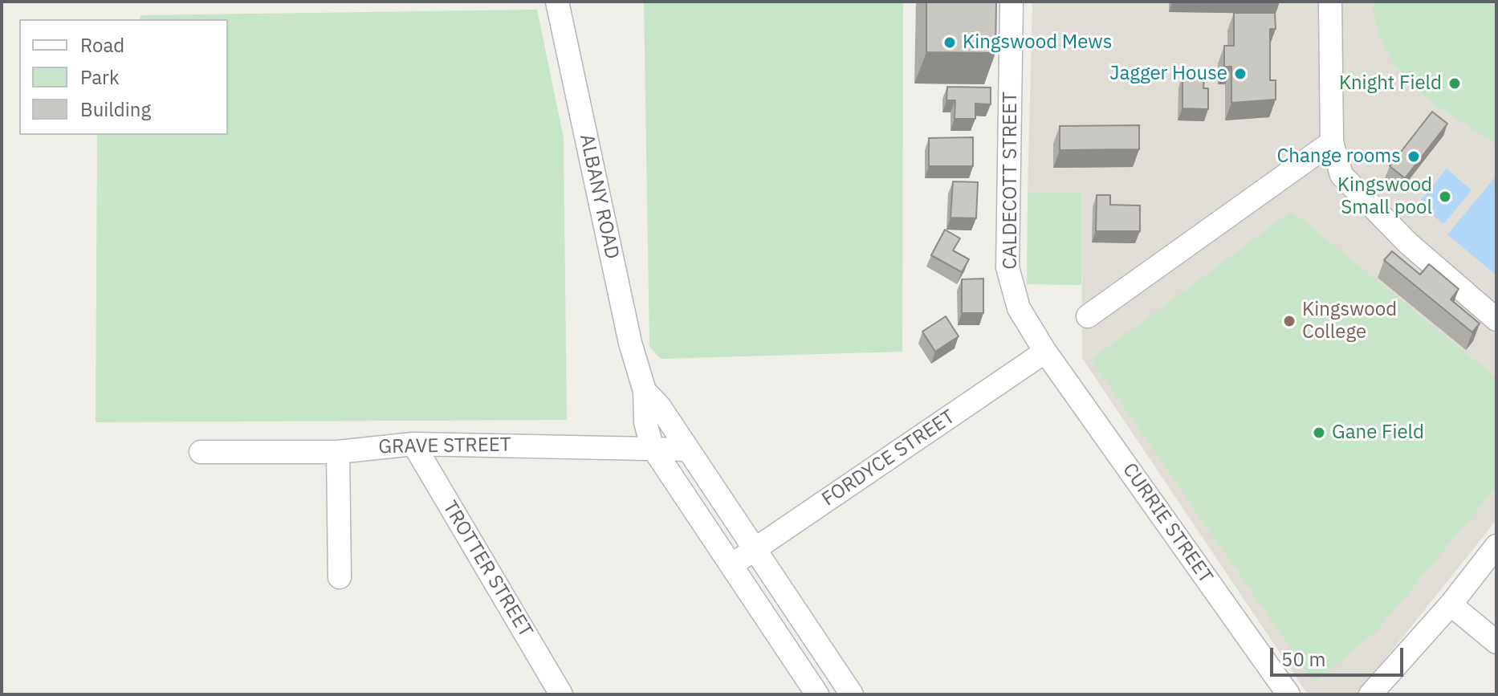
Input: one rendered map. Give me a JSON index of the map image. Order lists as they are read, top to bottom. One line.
{"streets":{"street":["CALDECOTT STREET","ALBANY ROAD","GRAVE STREET","FORDYCE STREET","CURRIE STREET","TROTTER STREET"]},"crossings":[["CALDECOTT STREET","FORDYCE STREET"],["CALDECOTT STREET","CURRIE STREET"],["ALBANY ROAD","GRAVE STREET"],["ALBANY ROAD","FORDYCE STREET"],["GRAVE STREET","TROTTER STREET"],["FORDYCE STREET","CURRIE STREET"]],"places":["Kingswood Mews","Jagger House","Knight Field","Change rooms","Kingswood Small pool","Kingswood College","Gane Field"],"legend":["Road","Park","Building"],"scale_bar":"50 m"}
